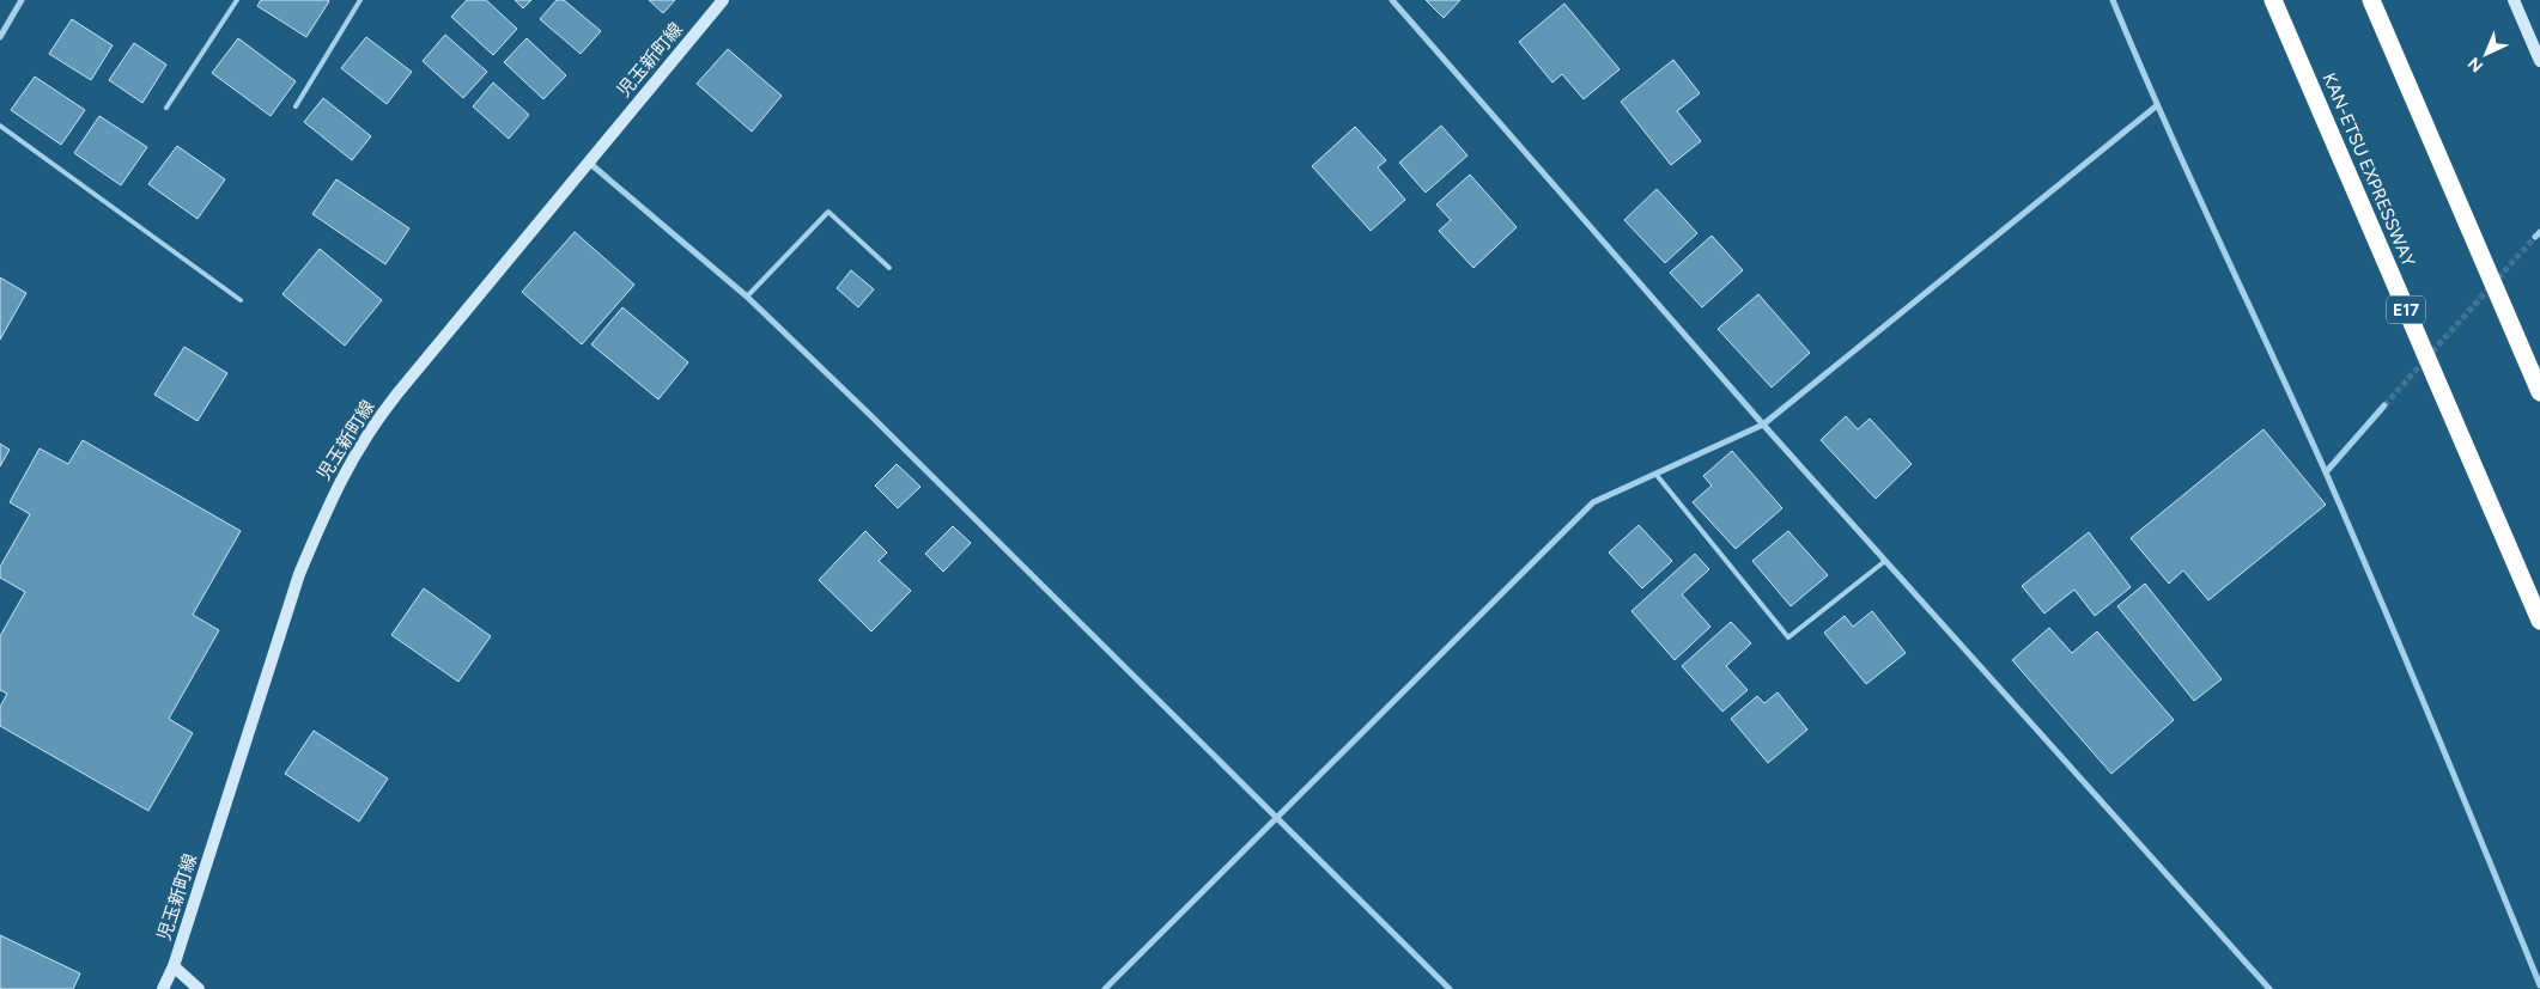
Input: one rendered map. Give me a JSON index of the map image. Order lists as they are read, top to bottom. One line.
{"streets":{"highway":["KAN-ETSU EXPRESSWAY","E17"],"main road":["児玉新町線"]},"north":"bottom left"}
